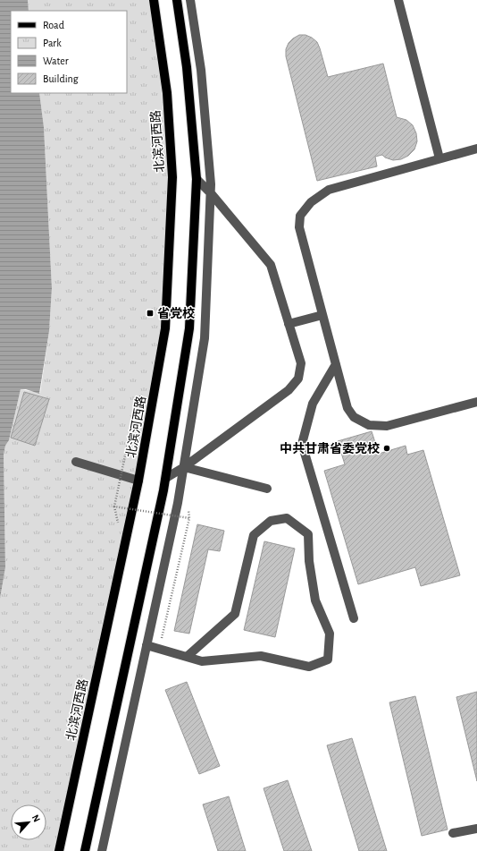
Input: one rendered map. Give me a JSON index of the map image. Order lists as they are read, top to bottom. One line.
{"streets":{"main road":["北滨河西路"]},"places":{"transit":["省党校"],"other":["中共甘肃省委党校"]},"legend":["Road","Park","Water","Building"],"north":"top right"}
